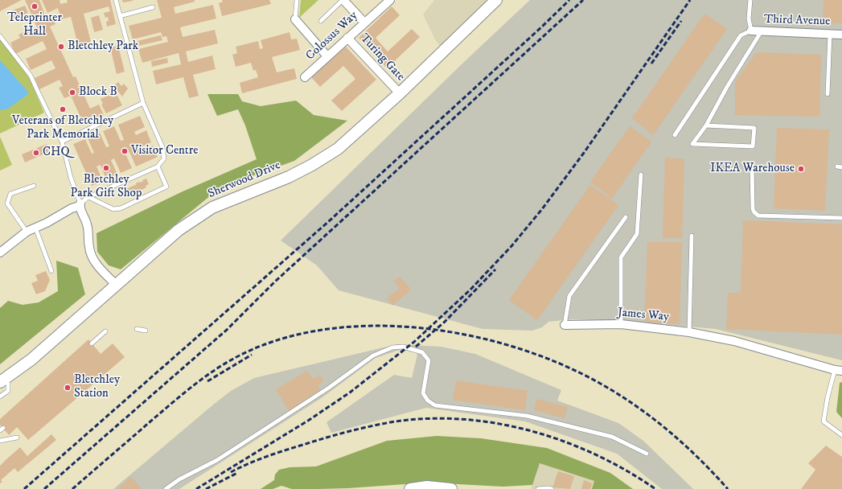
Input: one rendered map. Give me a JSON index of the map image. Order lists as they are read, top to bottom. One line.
{"streets":{"street":["Third Avenue","Colossus Way","Turing Gate","Sherwood Drive","James Way"]},"crossings":[["Colossus Way","Turing Gate"],["Turing Gate","Sherwood Drive"]],"places":["Teleprinter Hall","Bletchley Park","Block B","Veterans of Bletchley Park Memorial","Visitor Centre","CHQ","Bletchley Park Gift Shop","IKEA Warehouse","Bletchley Station"]}
